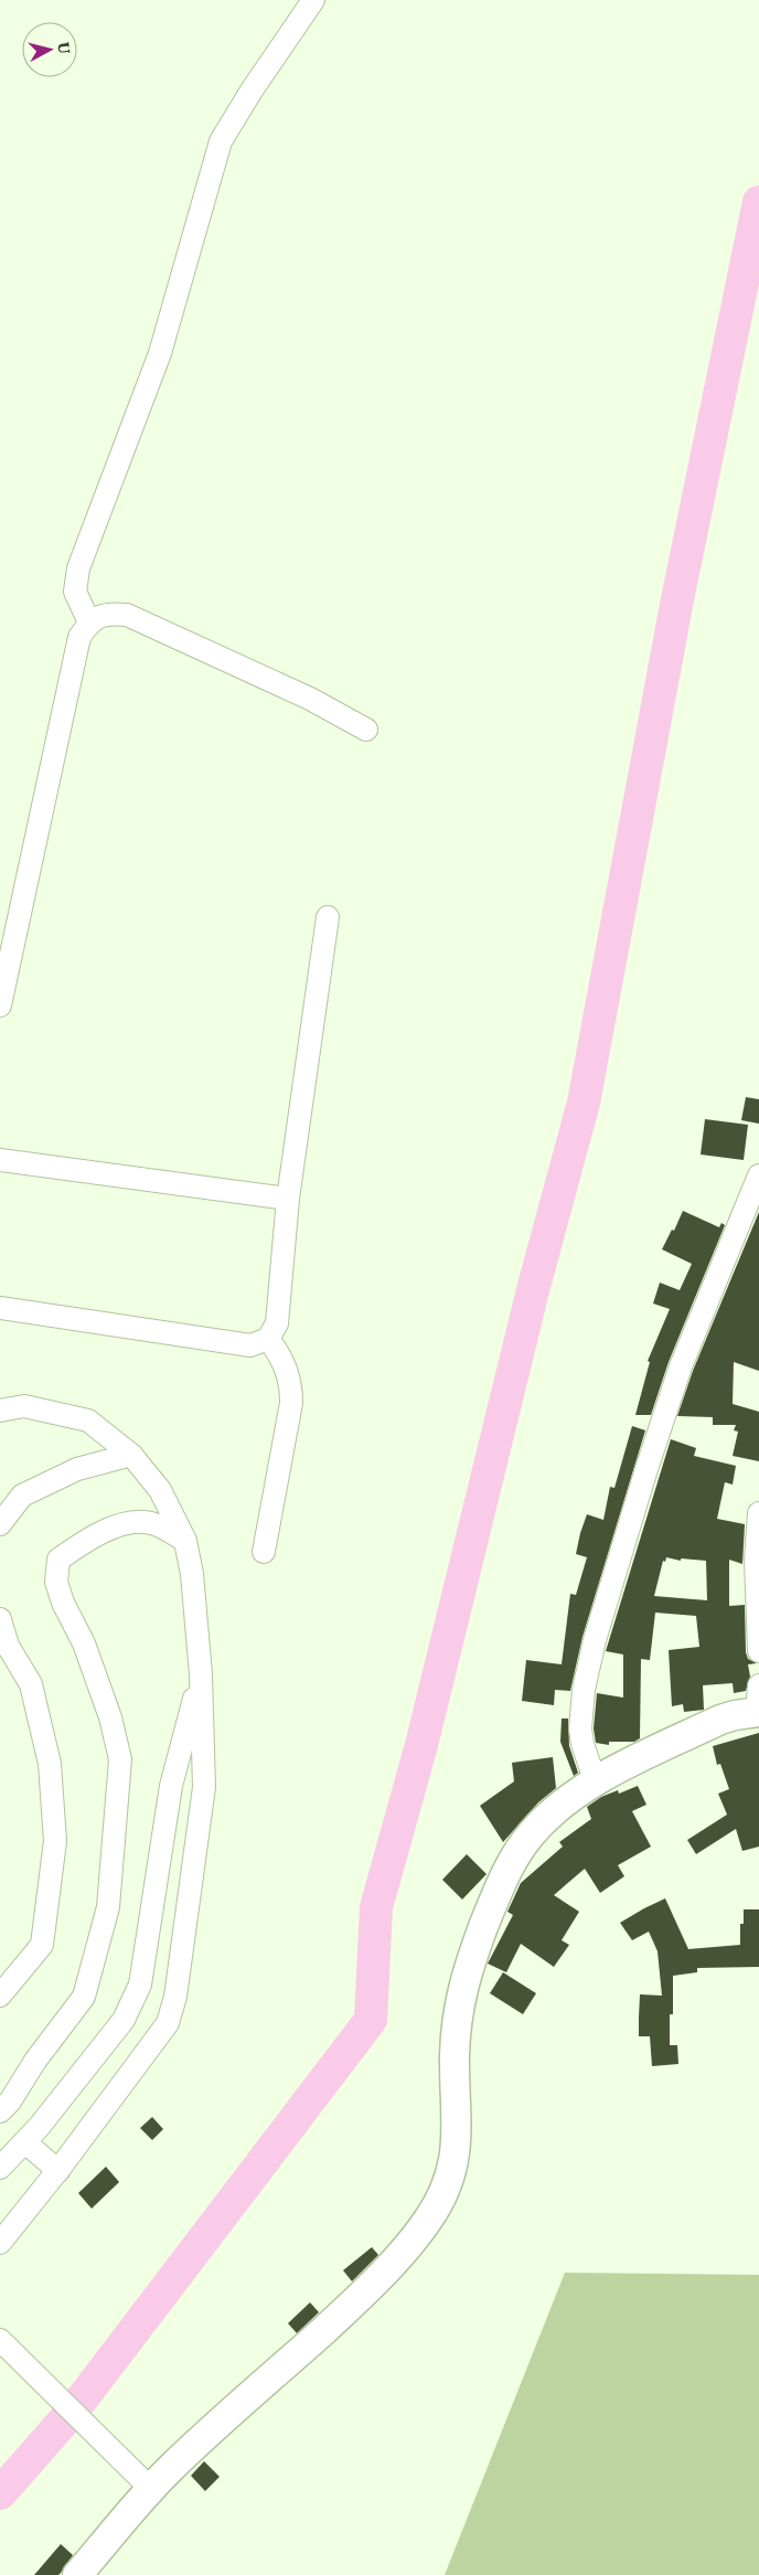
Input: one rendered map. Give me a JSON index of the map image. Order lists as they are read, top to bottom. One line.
{"north":"right"}
